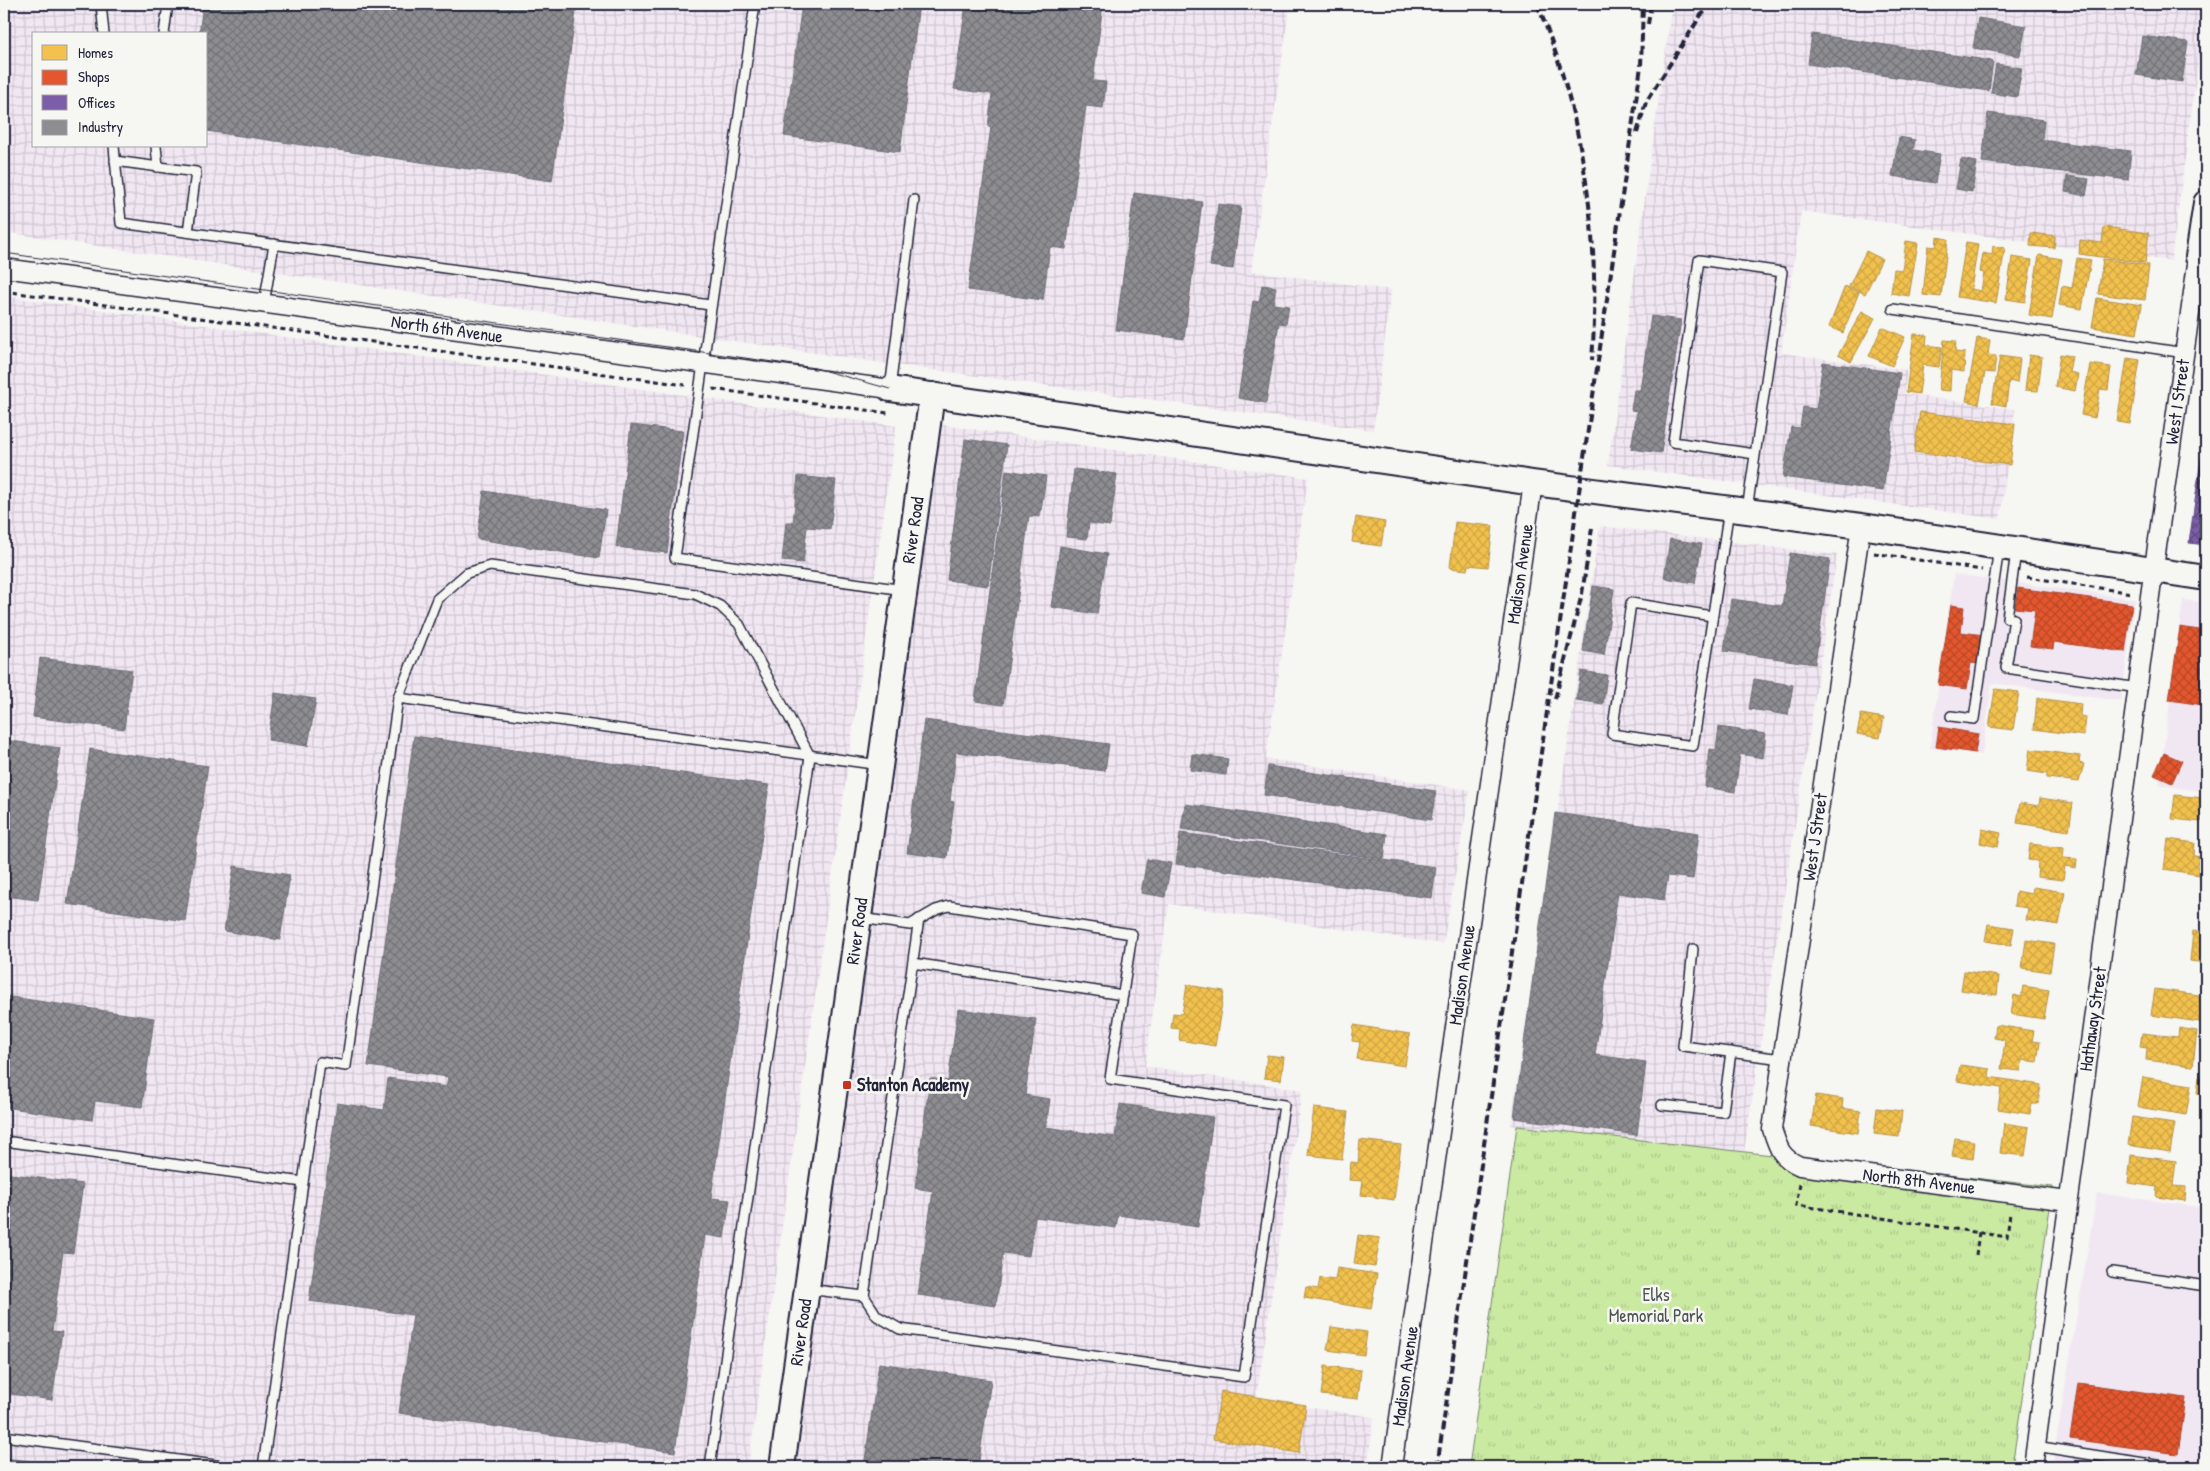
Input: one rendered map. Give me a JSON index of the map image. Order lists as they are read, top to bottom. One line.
{"streets":{"street":["North 6th Avenue","West I Street","River Road","Madison Avenue","West J Street","Hathaway Street","North 8th Avenue"]},"crossings":[["West I Street","Hathaway Street"],["West J Street","North 8th Avenue"],["Hathaway Street","North 8th Avenue"]],"parks":["Elks Memorial Park"],"places":{"transit":["Stanton Academy"]},"legend":["Homes","Shops","Offices","Industry"]}
